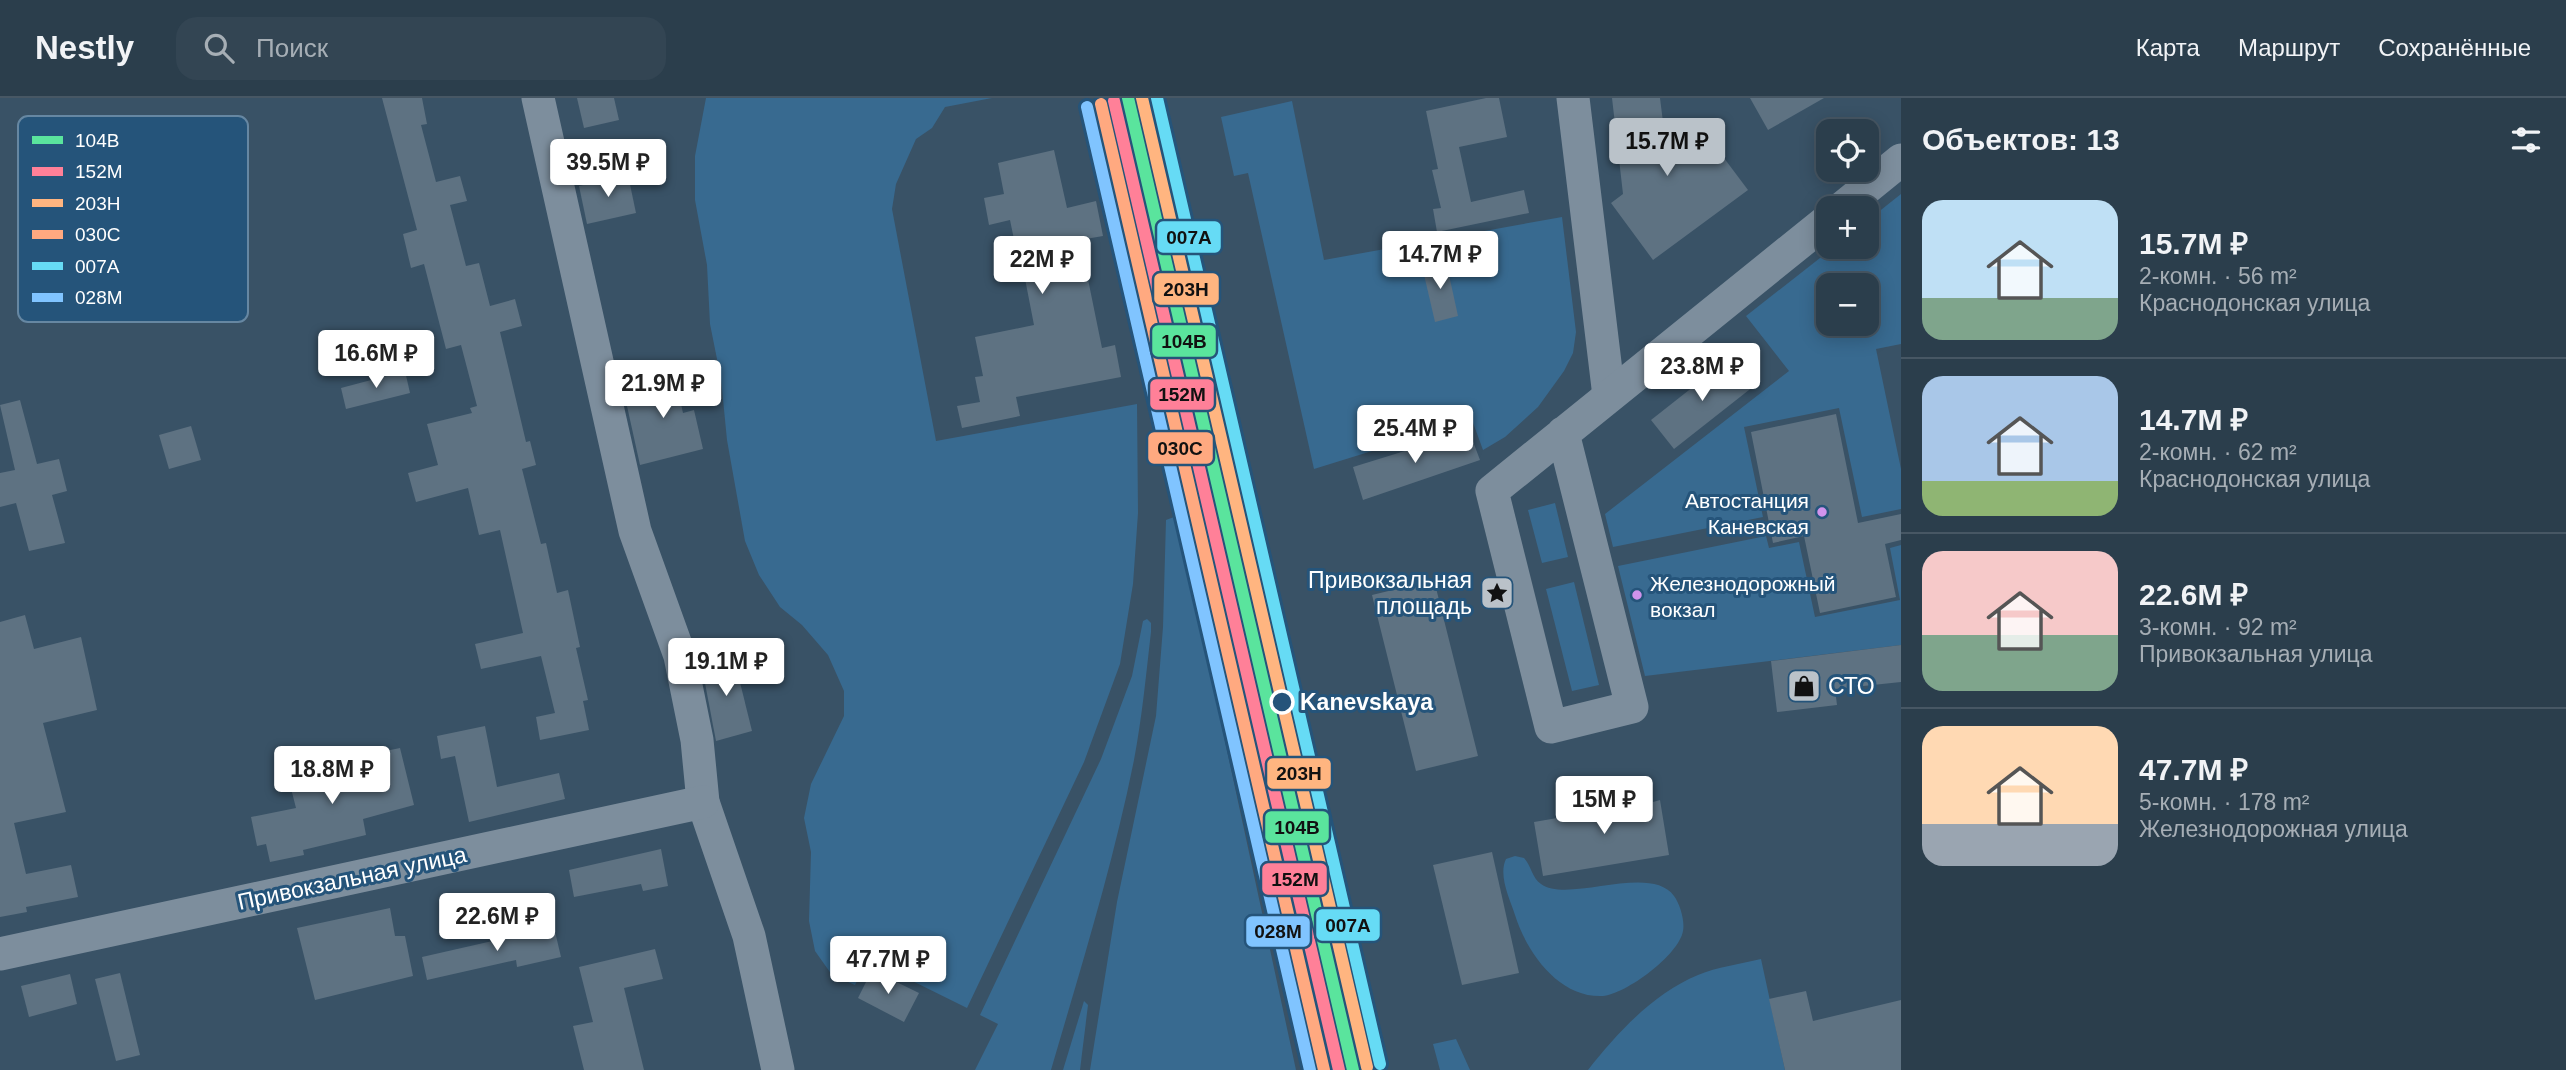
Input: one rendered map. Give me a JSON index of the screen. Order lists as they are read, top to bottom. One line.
{"streets":{"street":["Привокзальная улица"]},"places":{"other":["Автостанция Каневская","Железнодорожный вокзал","Kanevskaya"],"place":["Привокзальная площадь"],"shop":["СТО"]},"lines":["transit line 104В","transit line 203Н","transit line 007А","transit line 152М","transit line 030C","transit line 028М"],"legend":["104В","152М","203Н","030C","007А","028М"],"page":{"header":"Nestly","search":"Поиск","nav":["Карта","Маршрут","Сохранённые"],"heading":"Объектов: 13","price":["15.7M ₽","39.5M ₽","14.7M ₽","22M ₽","16.6M ₽","23.8M ₽","21.9M ₽","25.4M ₽","19.1M ₽","18.8M ₽","15M ₽","22.6M ₽","47.7M ₽"],"map_buttons":["+","−"],"list":[{"name":"15.7M ₽","note":"2-комн. · 56 m² · Краснодонская улица"},{"name":"14.7M ₽","note":"2-комн. · 62 m² · Краснодонская улица"},{"name":"22.6M ₽","note":"3-комн. · 92 m² · Привокзальная улица"},{"name":"47.7M ₽","note":"5-комн. · 178 m² · Железнодорожная улица"}]}}
